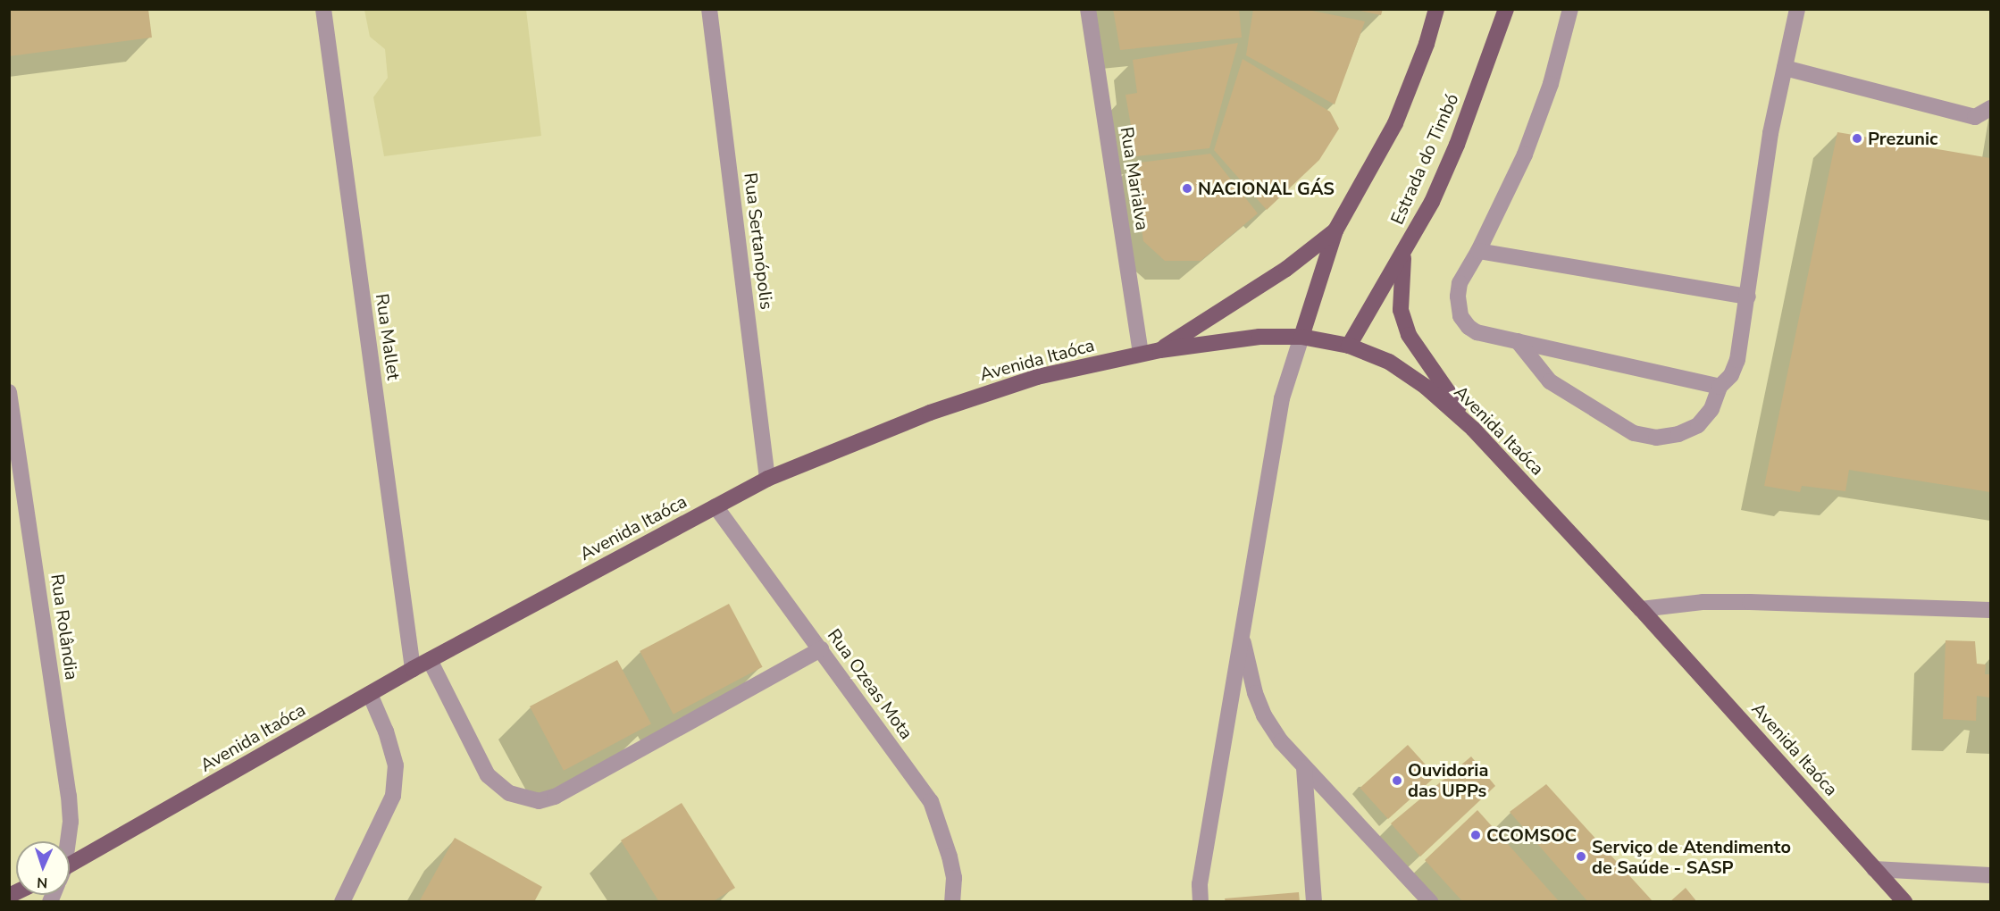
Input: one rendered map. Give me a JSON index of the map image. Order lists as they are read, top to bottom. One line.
{"streets":{"main road":["Estrada do Timbó","Avenida Itaóca"],"street":["Rua Marialva","Rua Sertanópolis","Rua Mallet","Rua Rolândia","Rua Ozeas Mota"]},"crossings":[["Estrada do Timbó","Avenida Itaóca"],["Rua Marialva","Avenida Itaóca"],["Rua Sertanópolis","Avenida Itaóca"],["Rua Mallet","Avenida Itaóca"],["Avenida Itaóca","Rua Ozeas Mota"]],"places":["Prezunic","NACIONAL GÁS","Ouvidoria das UPPs","CCOMSOC","Serviço de Atendimento de Saúde - SASP"],"north":"bottom"}
